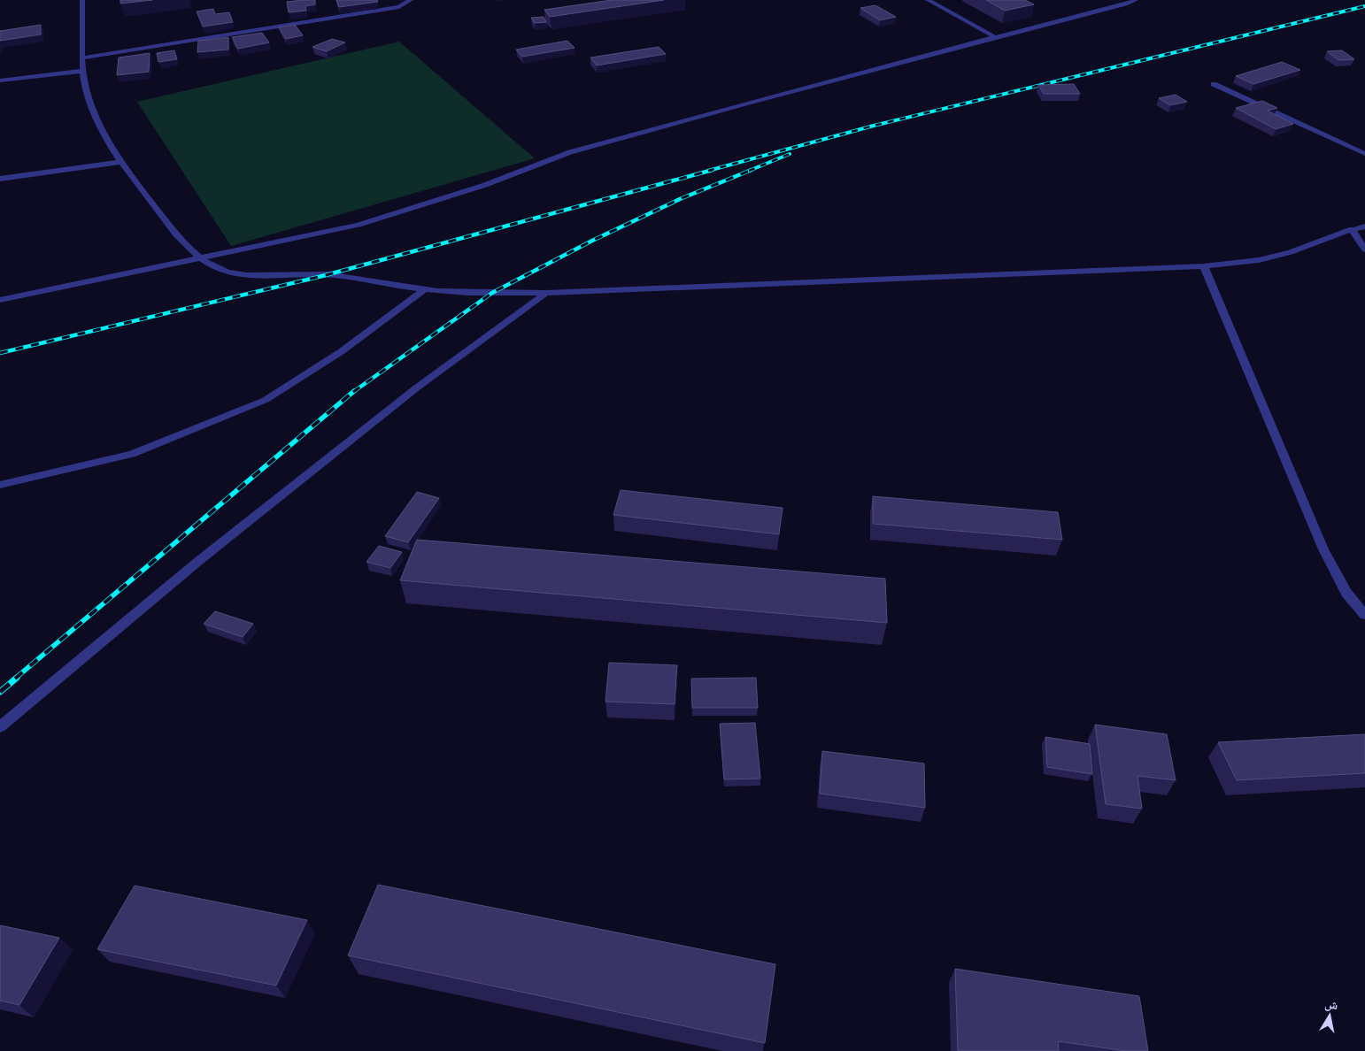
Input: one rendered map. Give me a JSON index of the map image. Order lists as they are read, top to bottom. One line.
{"north":"top"}
